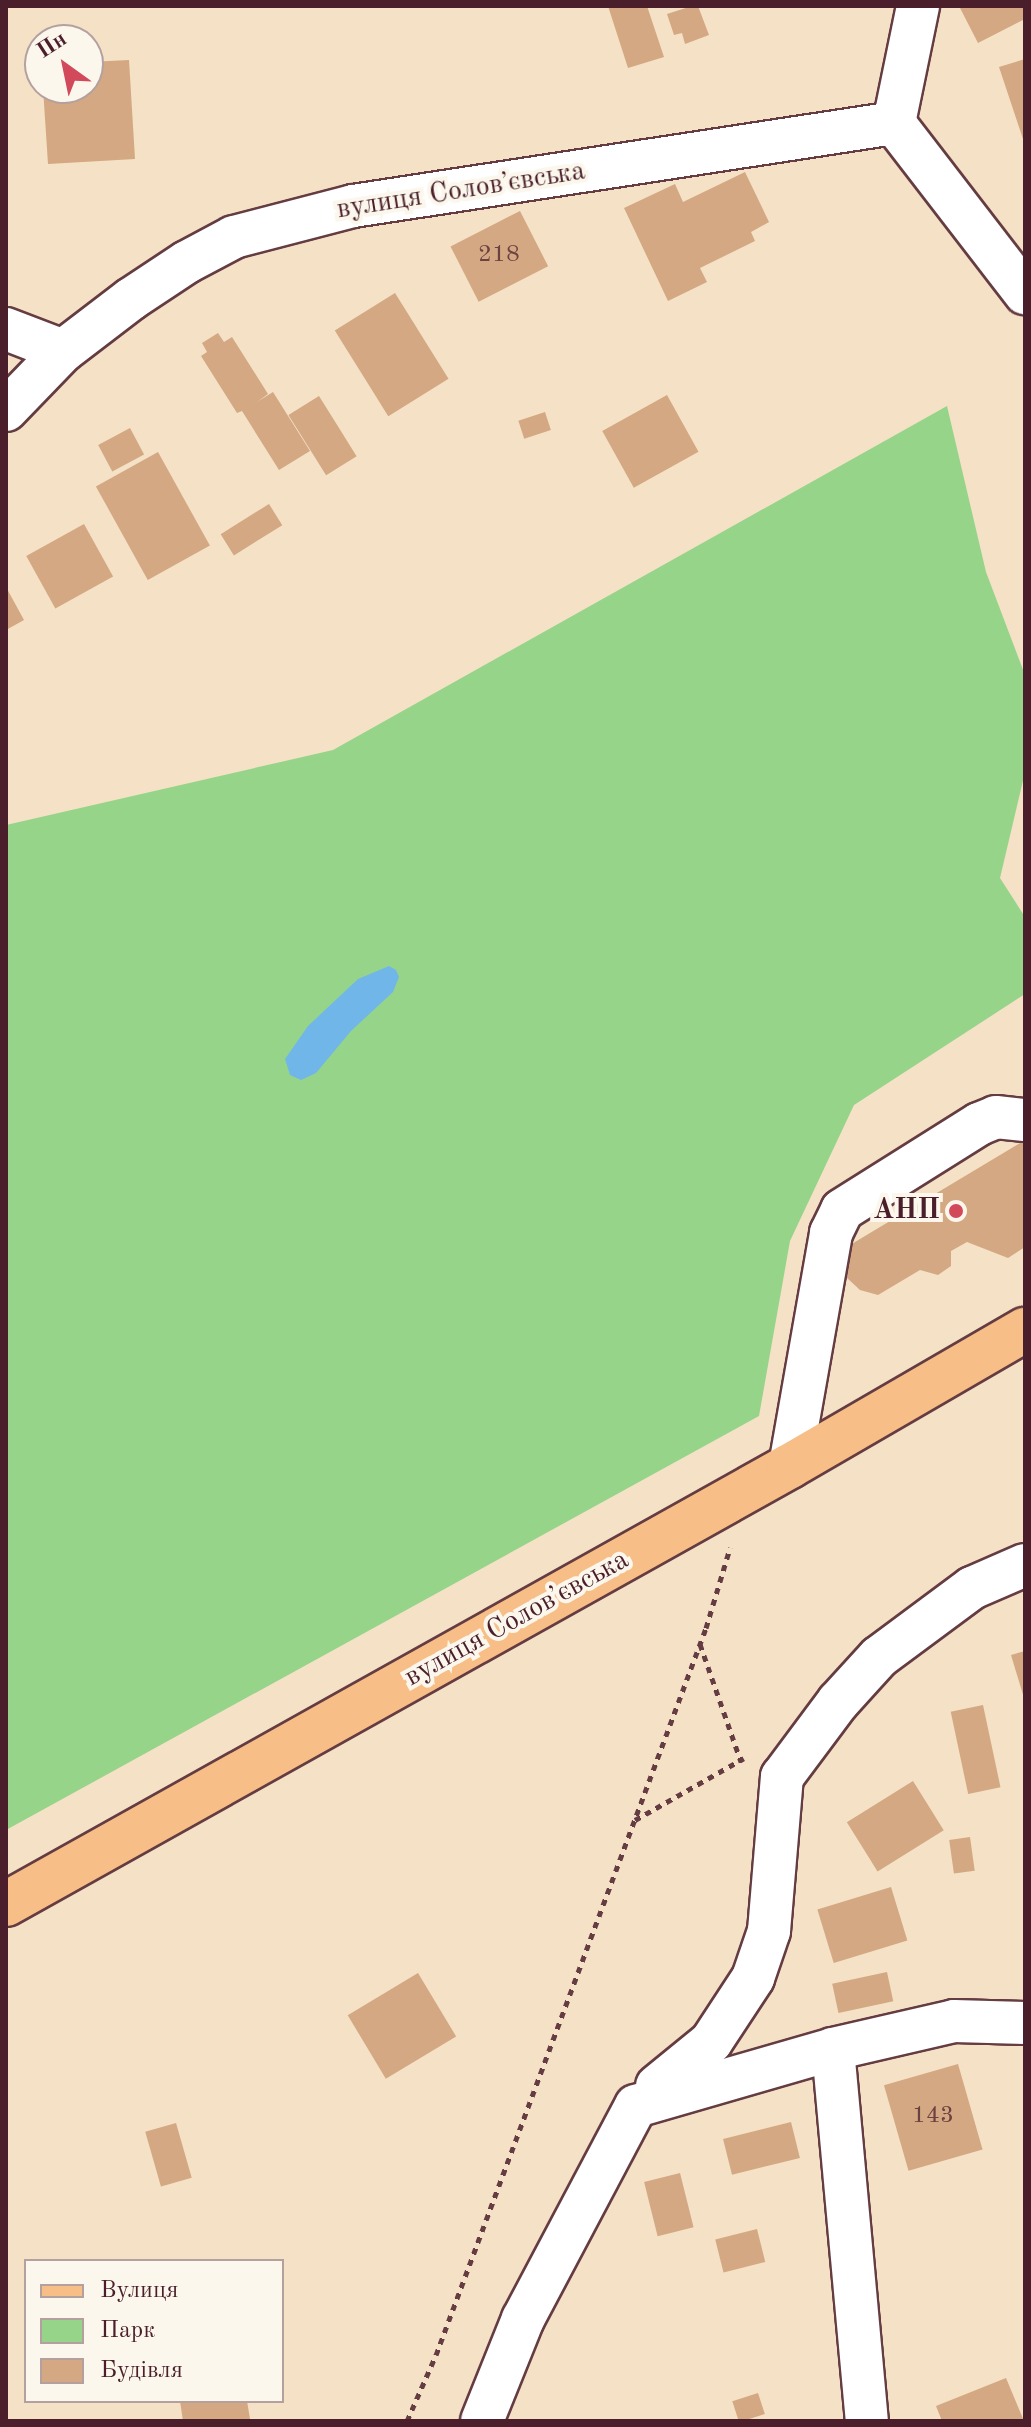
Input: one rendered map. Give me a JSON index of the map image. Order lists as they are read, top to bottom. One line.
{"streets":{"main road":["вулиця Соловʼєвська"]},"places":["АНП"],"house_numbers":["218","143"],"legend":["Вулиця","Парк","Будівля"],"north":"top left"}
